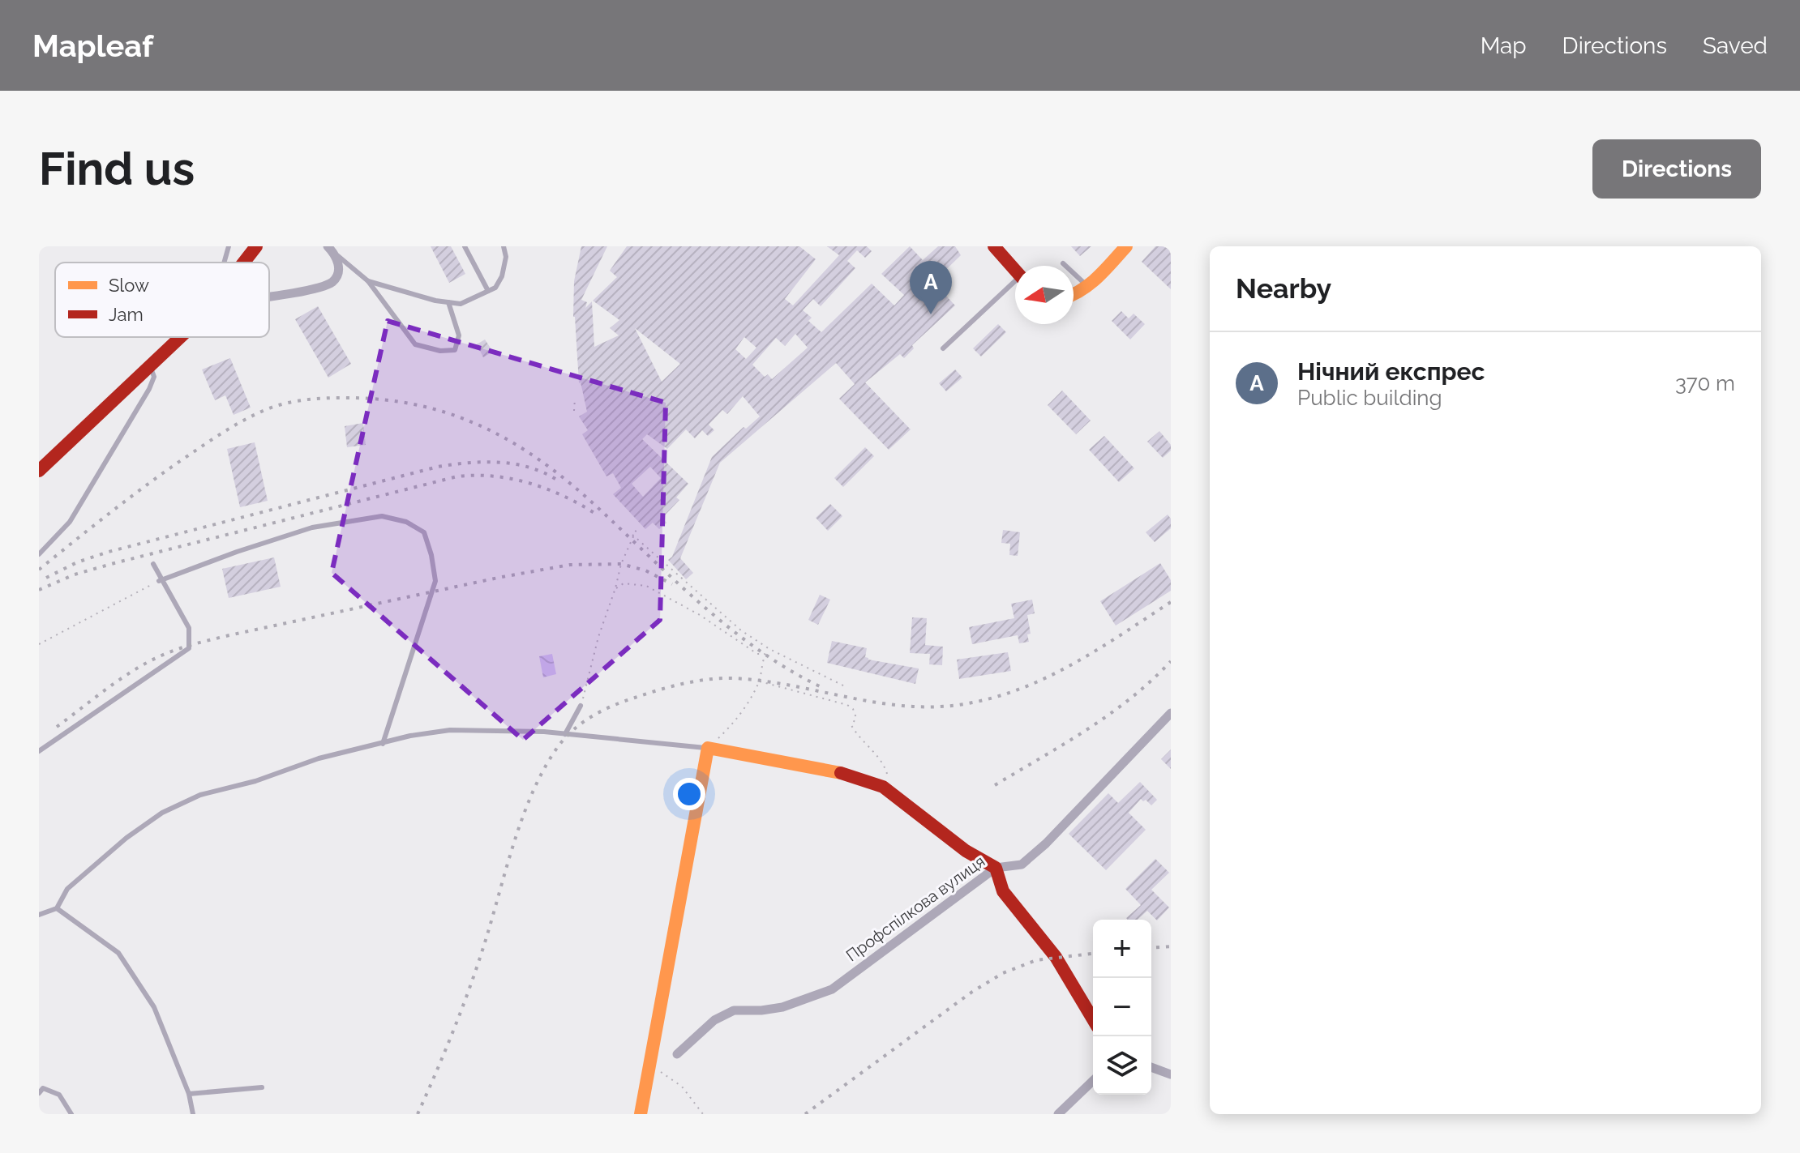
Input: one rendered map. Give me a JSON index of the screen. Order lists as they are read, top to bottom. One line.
{"streets":{"street":["Профспілкова вулиця"]},"legend":["Slow","Jam"],"north":"left","page":{"header":"Mapleaf","nav":["Map","Directions","Saved"],"buttons":"Directions","title":"Find us","heading":"Nearby","pins":"A","list":[{"mark":"A","name":"Нічний експрес","note":"Public building","value":"370 m"}],"map_buttons":["+","−"]}}
